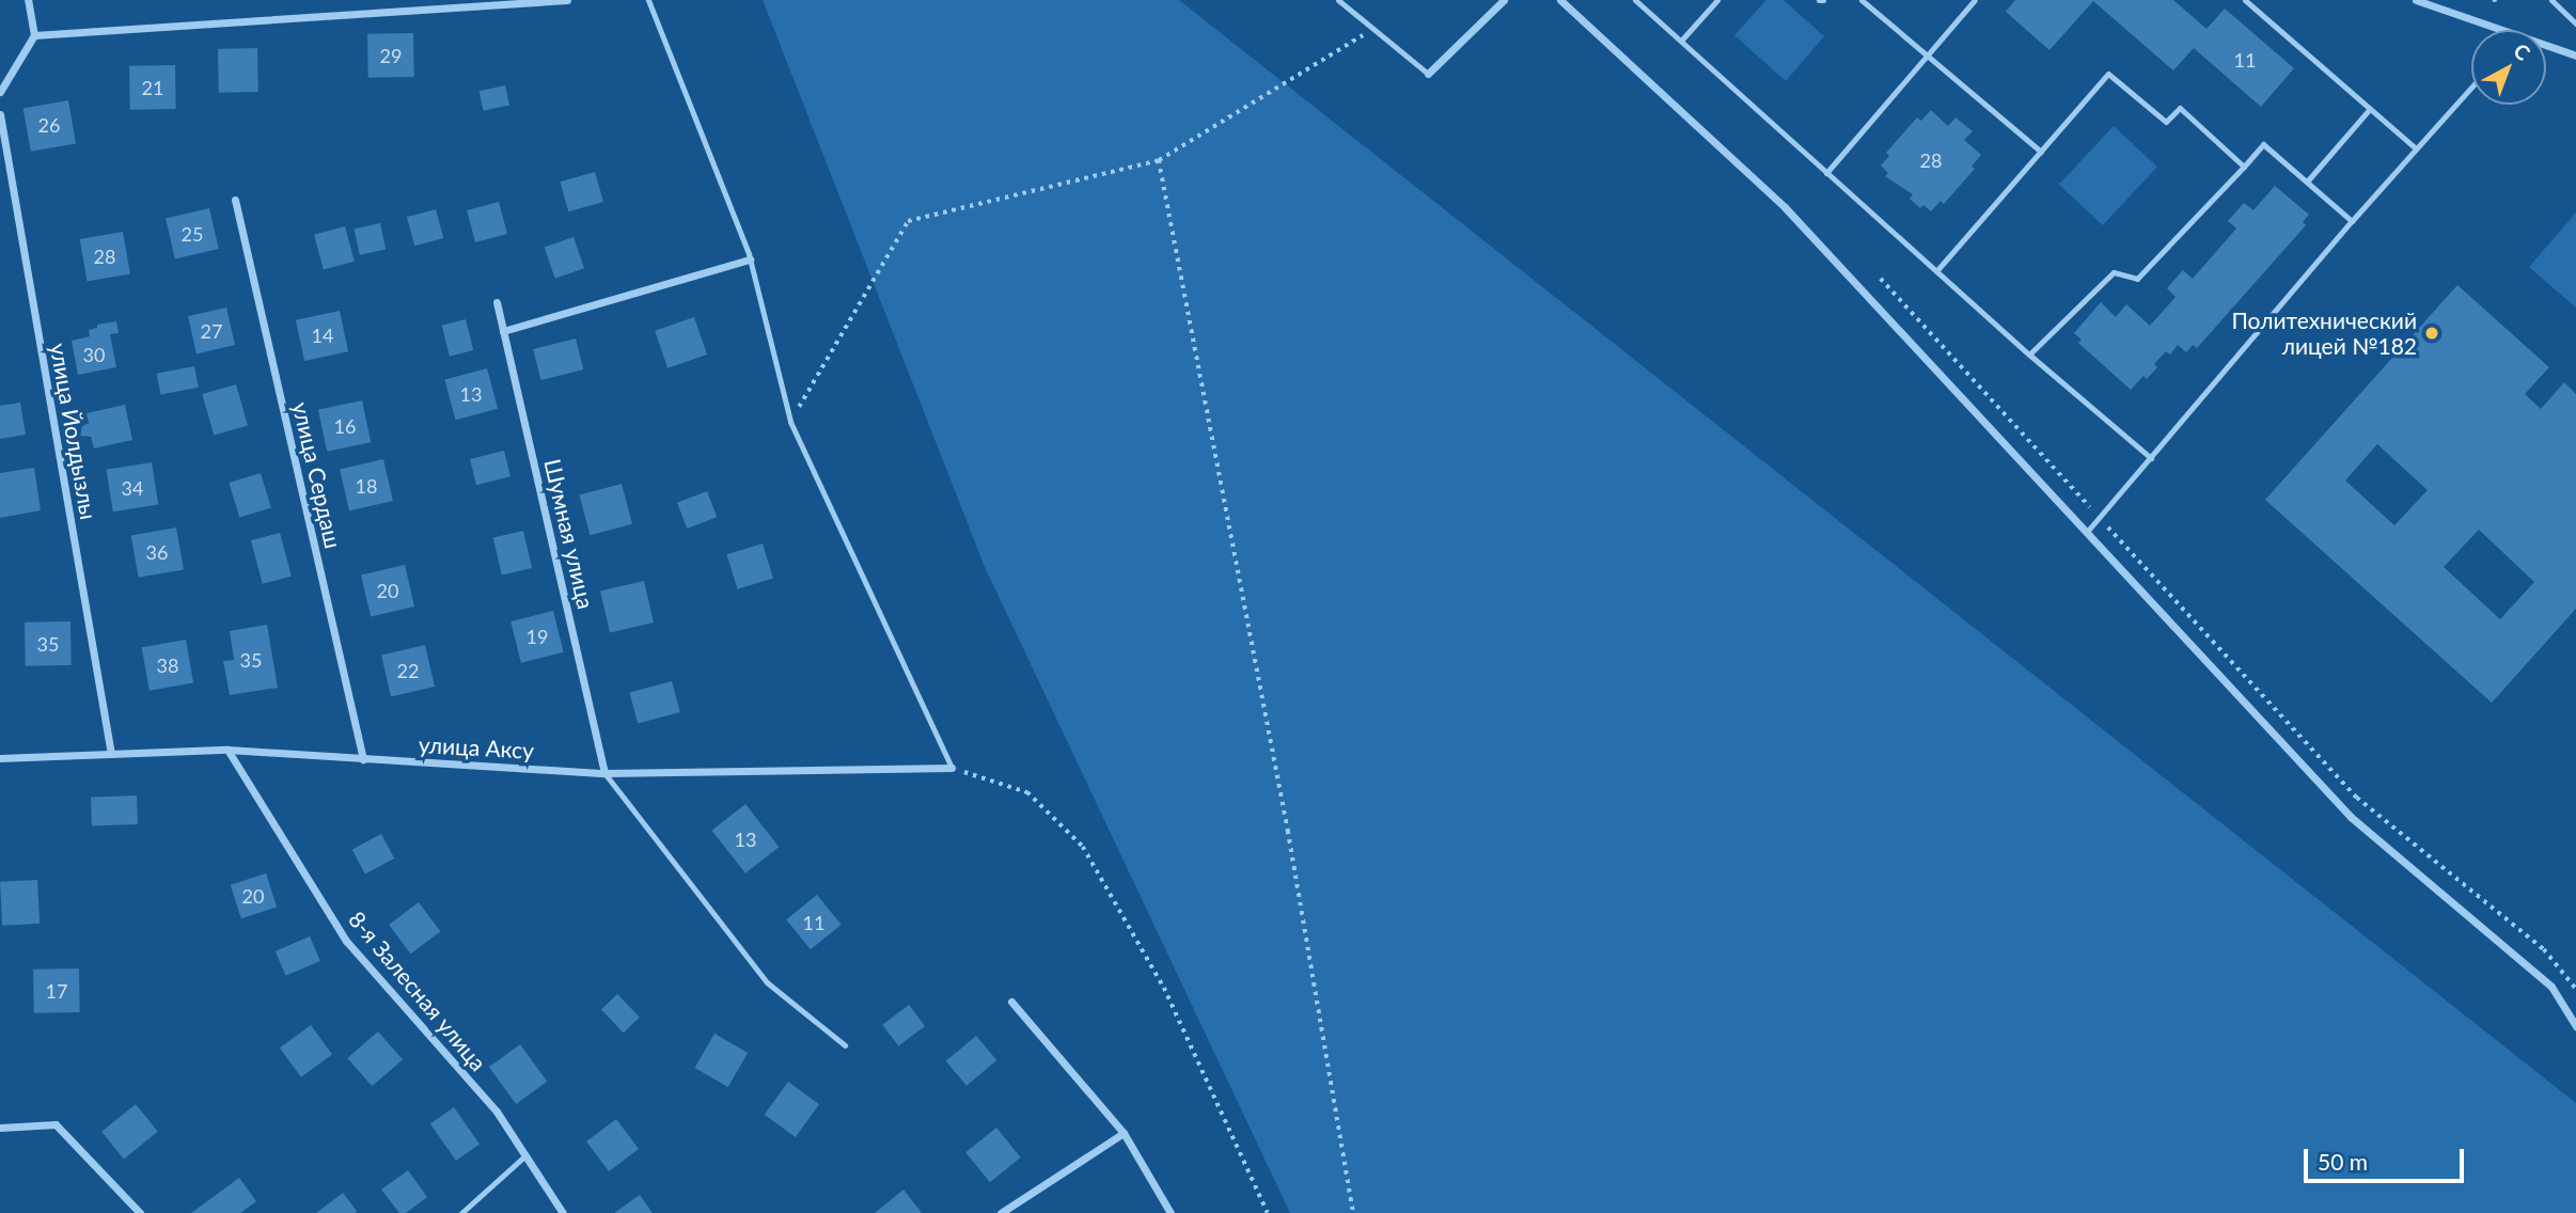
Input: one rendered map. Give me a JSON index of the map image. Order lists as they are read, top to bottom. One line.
{"streets":{"street":["улица Йолдызлы","улица Сердаш","Шумная улица","улица Аксу","8-я Залесная улица"]},"crossings":[["улица Йолдызлы","улица Аксу"],["улица Сердаш","улица Аксу"],["Шумная улица","улица Аксу"],["улица Аксу","8-я Залесная улица"]],"places":["Политехнический лицей №182"],"house_numbers":["29","11","21","26","28","25","28","27","14","30","13","16","18","34","36","20","19","35","35","38","22","13","20","11","17"],"scale_bar":"50 m","north":"top right"}
